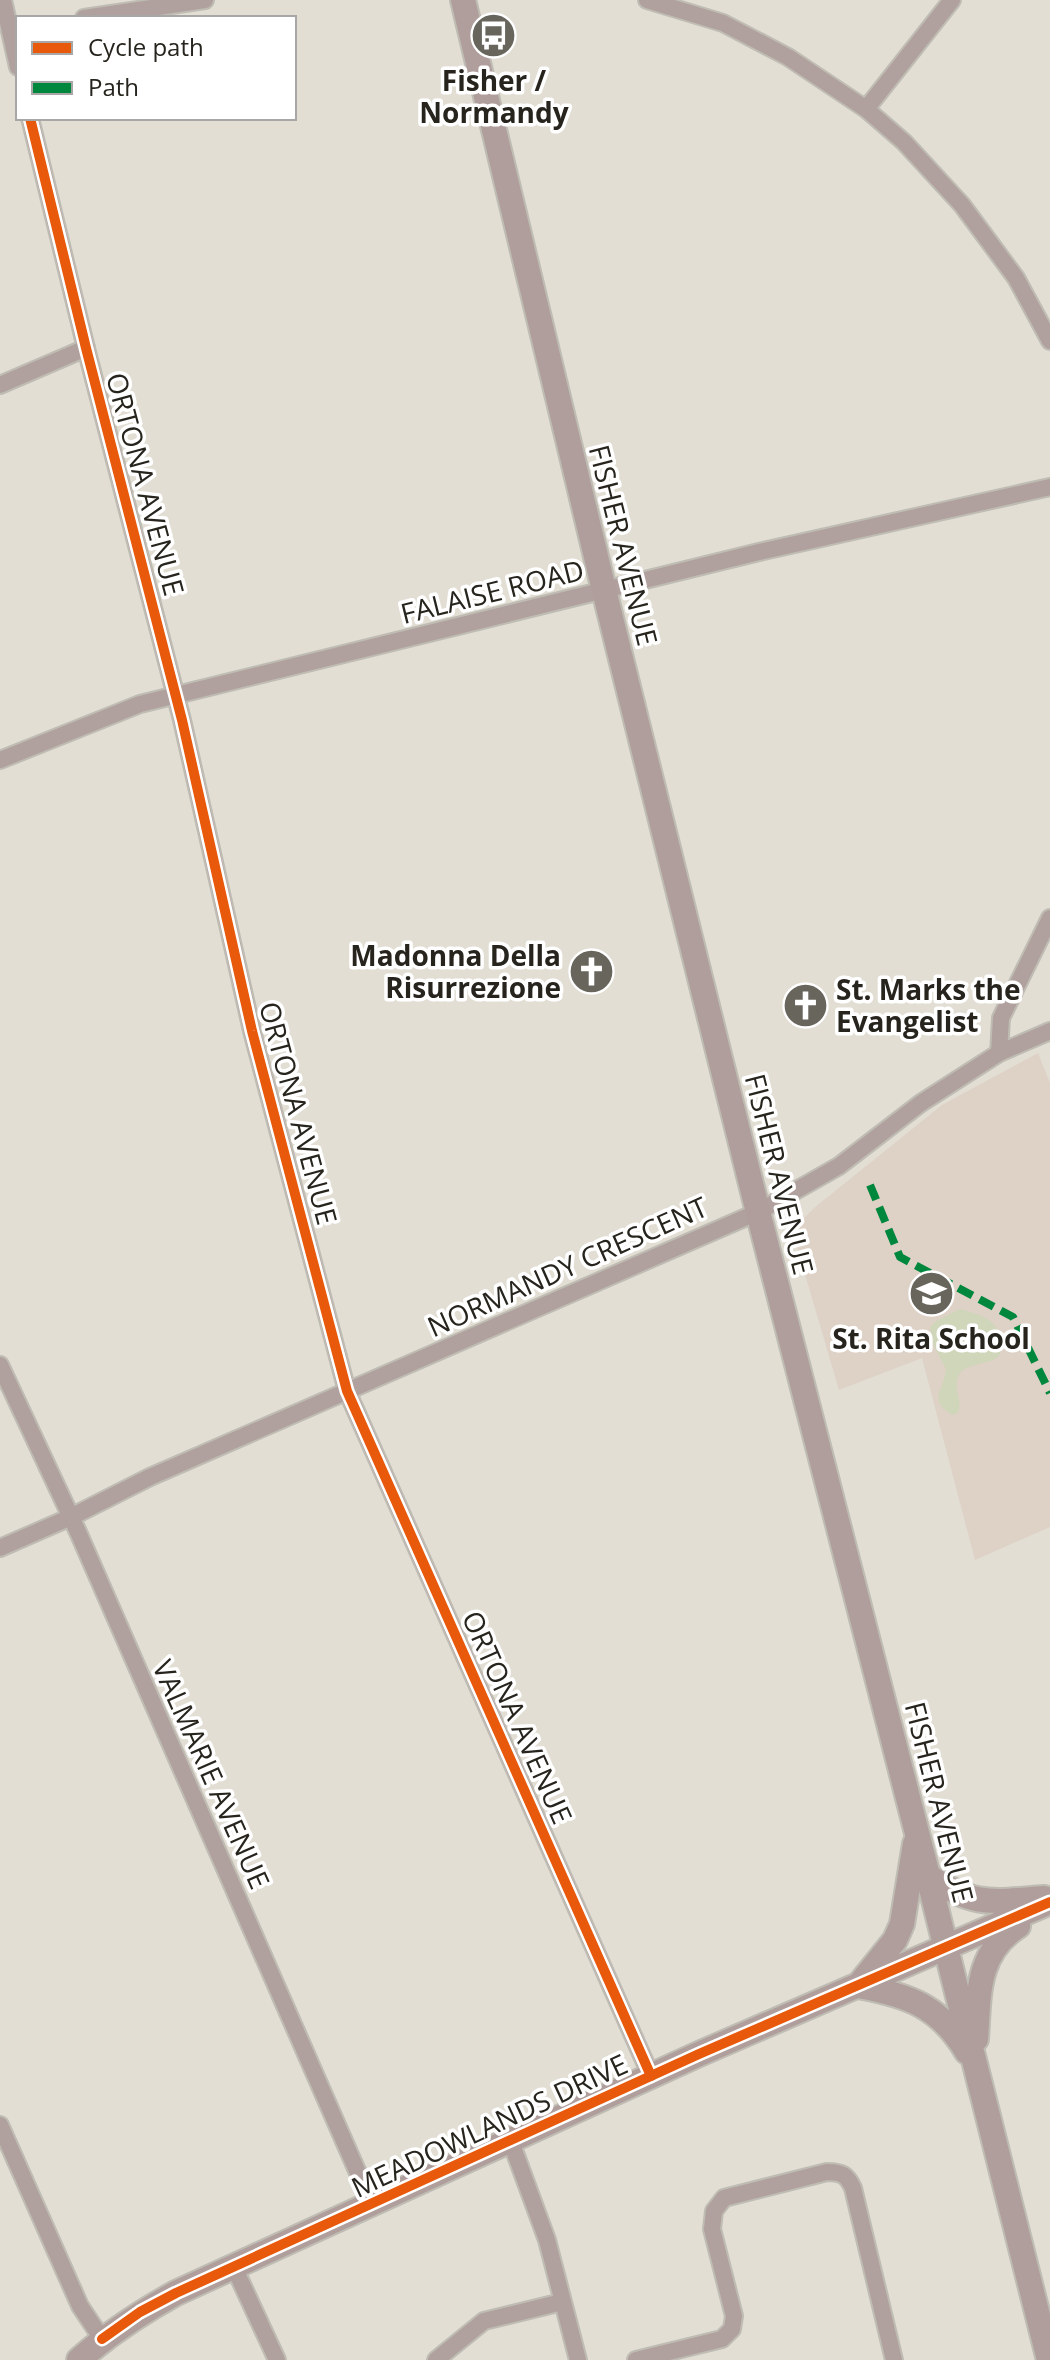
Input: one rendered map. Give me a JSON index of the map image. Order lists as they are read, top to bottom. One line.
{"streets":{"main road":["FISHER AVENUE","MEADOWLANDS DRIVE"],"street":["ORTONA AVENUE","FALAISE ROAD","NORMANDY CRESCENT","VALMARIE AVENUE"]},"crossings":[["ORTONA AVENUE","FALAISE ROAD"],["ORTONA AVENUE","NORMANDY CRESCENT"],["ORTONA AVENUE","MEADOWLANDS DRIVE"],["FISHER AVENUE","FALAISE ROAD"],["FISHER AVENUE","NORMANDY CRESCENT"],["FISHER AVENUE","MEADOWLANDS DRIVE"],["NORMANDY CRESCENT","VALMARIE AVENUE"],["VALMARIE AVENUE","MEADOWLANDS DRIVE"]],"places":{"bus stop":["Fisher / Normandy"],"church":["Madonna Della Risurrezione","St. Marks the Evangelist"],"school or university":["St. Rita School"]},"legend":["Cycle path","Path"]}
